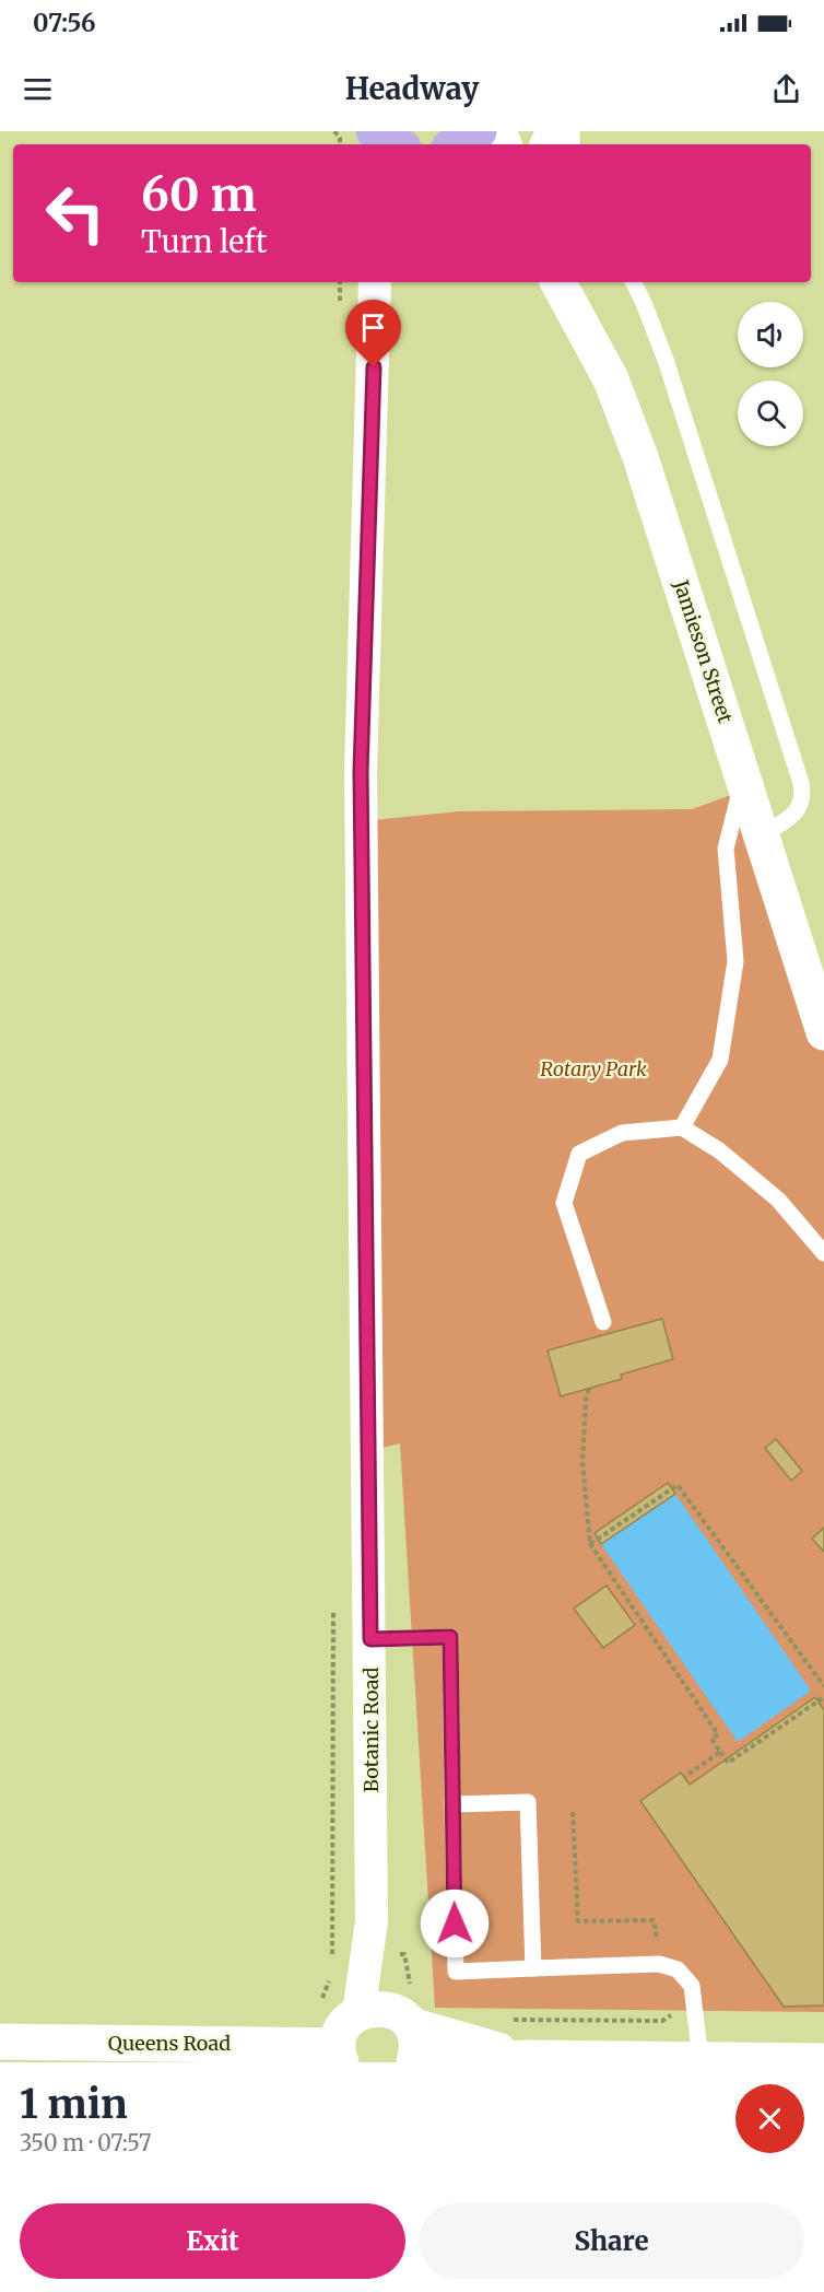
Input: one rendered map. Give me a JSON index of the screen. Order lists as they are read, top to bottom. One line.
{"streets":{"street":["Jamieson Street","Botanic Road","Queens Road"]},"parks":["Rotary Park"],"page":{"status":"07:56","header":"Headway","turn":["60 m","Turn left"],"heading":["1 min","350 m · 07:57"],"buttons":["Exit","Share"]}}
